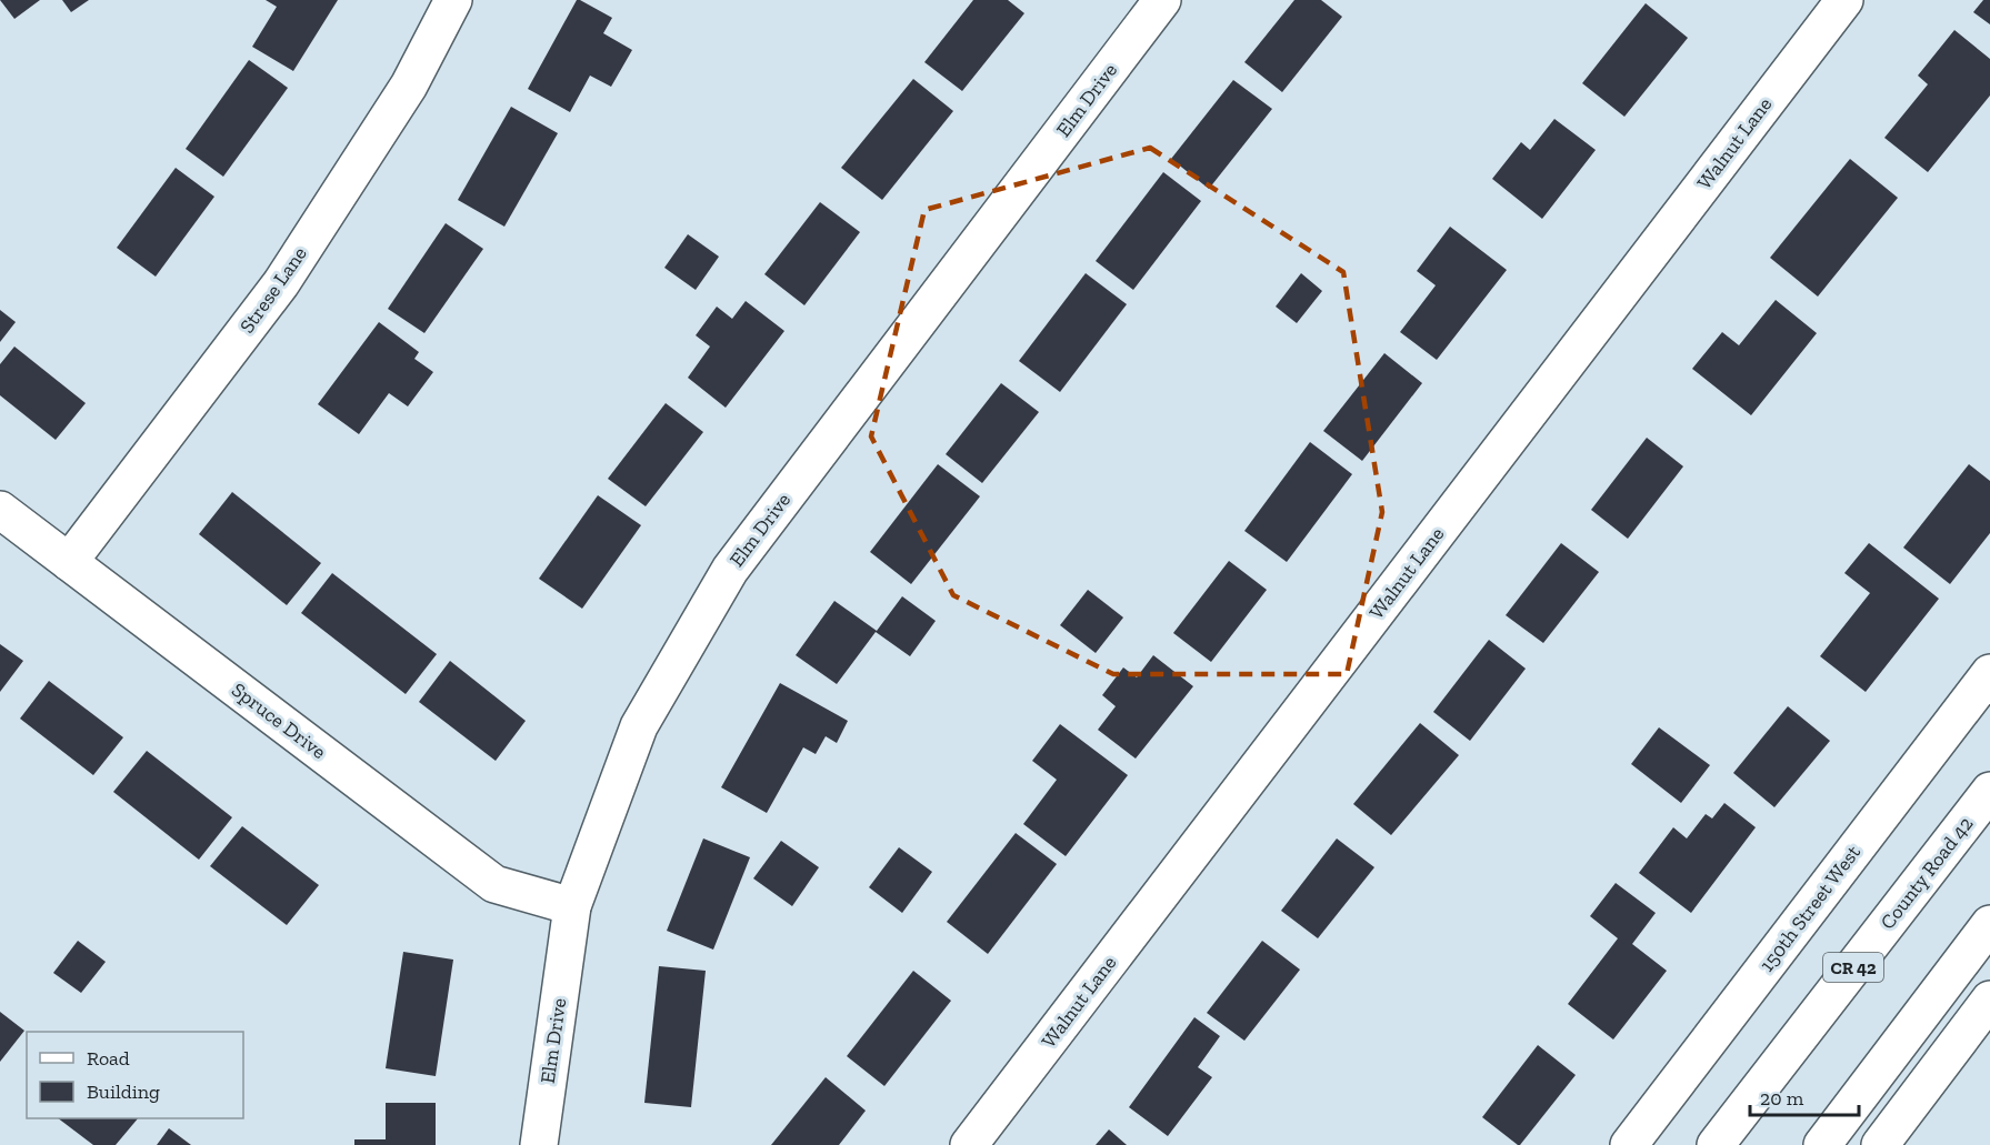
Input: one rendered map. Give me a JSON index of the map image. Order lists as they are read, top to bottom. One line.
{"streets":{"main road":["Elm Drive","Walnut Lane","Strese Lane","Spruce Drive","County Road 42","150th Street West","CR 42"]},"crossings":[["Elm Drive","Spruce Drive"],["Strese Lane","Spruce Drive"]],"legend":["Road","Building"],"scale_bar":"20 m"}
